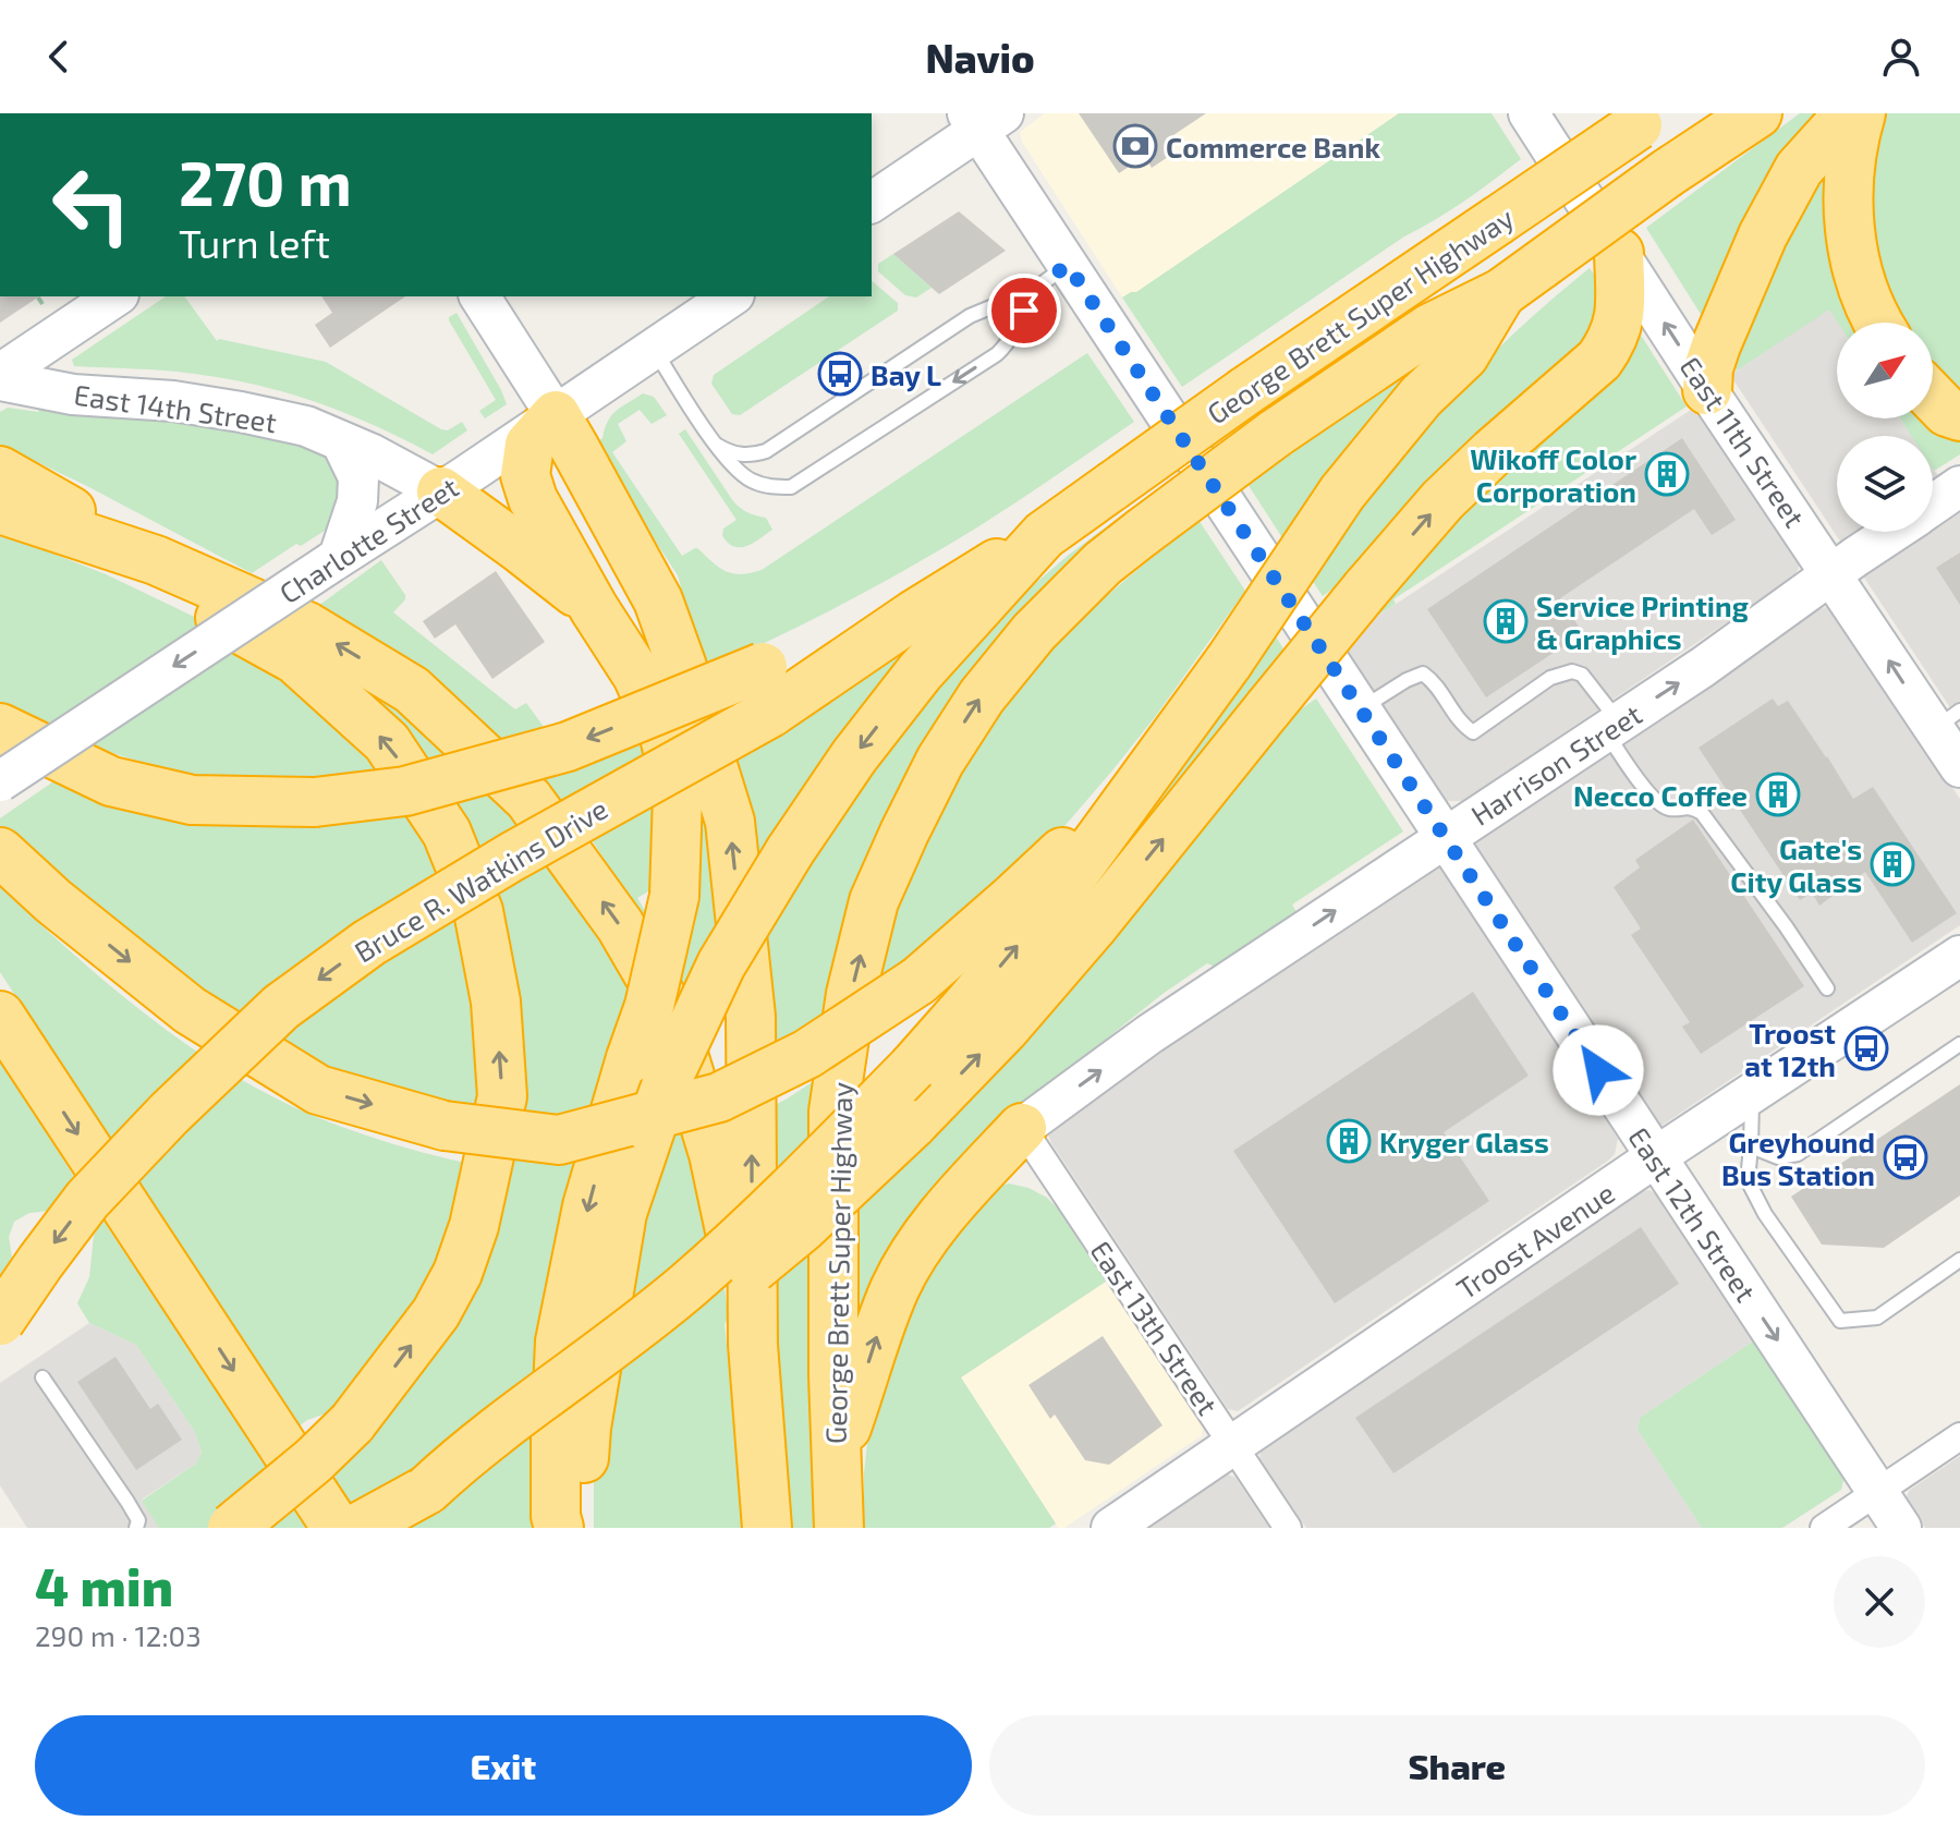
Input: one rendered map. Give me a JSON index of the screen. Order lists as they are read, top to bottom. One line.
{"streets":{"highway":["George Brett Super Highway","Bruce R. Watkins Drive"],"street":["East 14th Street","East 11th Street","Charlotte Street","Harrison Street","East 12th Street","Troost Avenue","East 13th Street"]},"crossings":[["East 14th Street","Charlotte Street"],["East 11th Street","Harrison Street"],["Harrison Street","East 12th Street"],["Harrison Street","East 13th Street"],["East 12th Street","Troost Avenue"],["Troost Avenue","East 13th Street"]],"one_way":["East 11th Street","Harrison Street"],"places":{"bank":["Commerce Bank"],"bus stop":["Bay L","Troost at 12th","Greyhound Bus Station"],"building":["Wikoff Color Corporation","Service Printing & Graphics","Necco Coffee","Gate's City Glass","Kryger Glass"]},"north":"top right","page":{"header":"Navio","turn":["270 m","Turn left"],"heading":["4 min","290 m · 12:03"],"buttons":["Exit","Share"]}}
